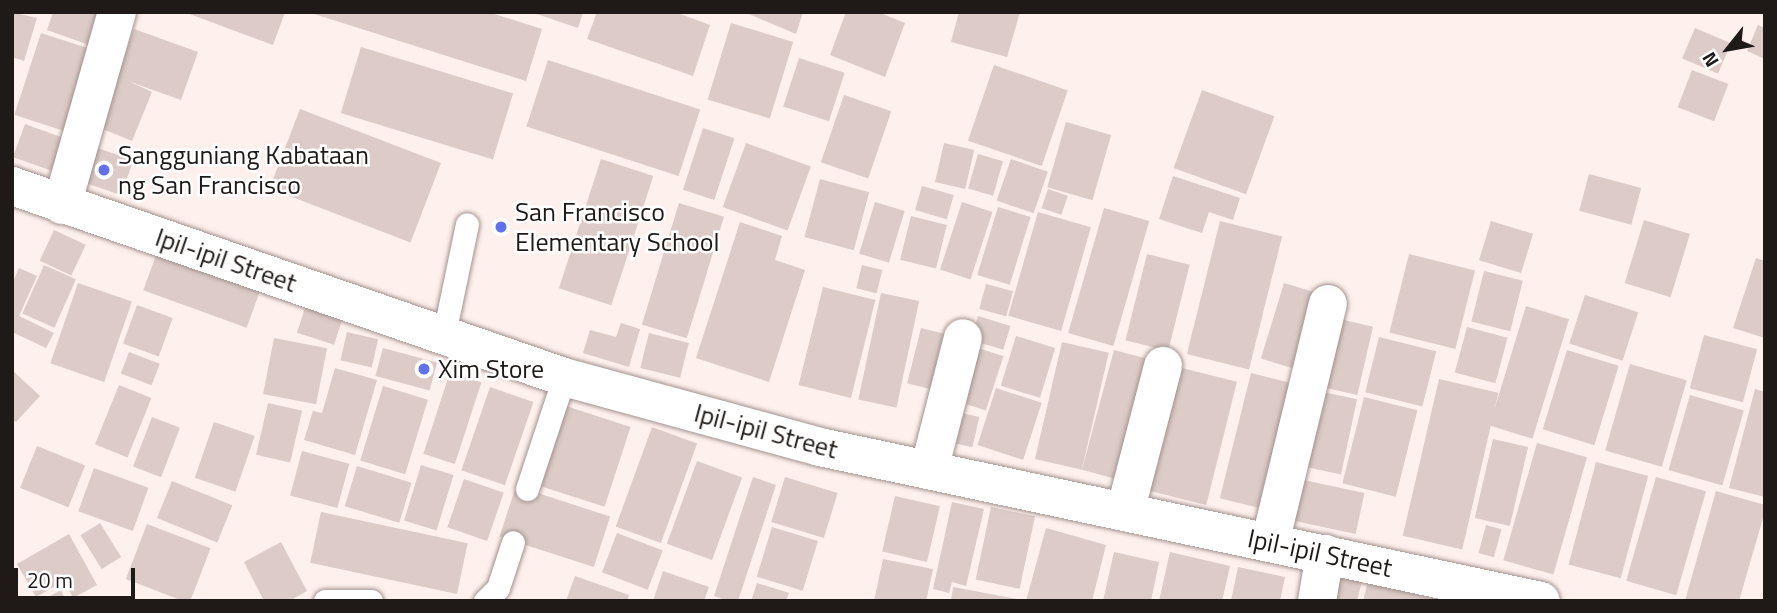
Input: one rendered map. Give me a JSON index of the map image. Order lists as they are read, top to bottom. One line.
{"streets":{"street":["Ipil-ipil Street"]},"places":["Sangguniang Kabataan ng San Francisco","San Francisco Elementary School","Xim Store"],"scale_bar":"20 m","north":"bottom left"}
